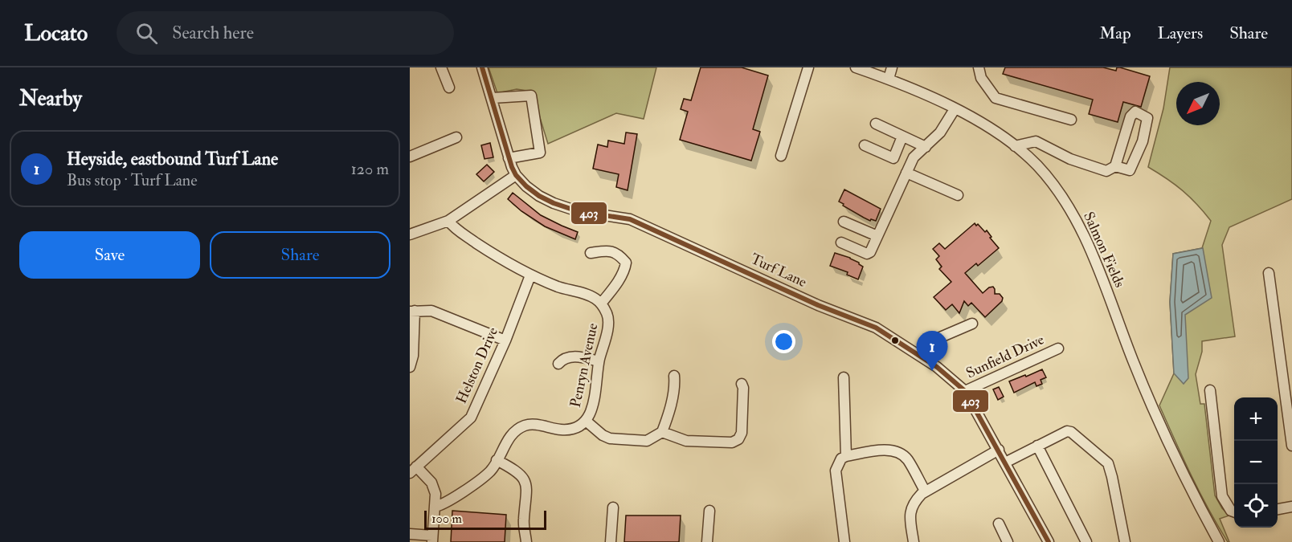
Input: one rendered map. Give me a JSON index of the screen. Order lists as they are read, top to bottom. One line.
{"streets":{"street":["Salmon Fields","Turf Lane","Sunfield Drive","Helston Drive","Penryn Avenue"]},"crossings":[["Turf Lane","Sunfield Drive"],["Helston Drive","Penryn Avenue"]],"lines":["transit line 403"],"scale_bar":"100 m","north":"bottom left","page":{"header":"Locato","search":"Search here","nav":["Map","Layers","Share"],"heading":"Nearby","list":[{"mark":"1","name":"Heyside, eastbound Turf Lane","note":"Bus stop · Turf Lane","value":"120 m"}],"buttons":["Save","Share"],"pins":"1","map_buttons":["+","−"],"scale":"100 m"}}
